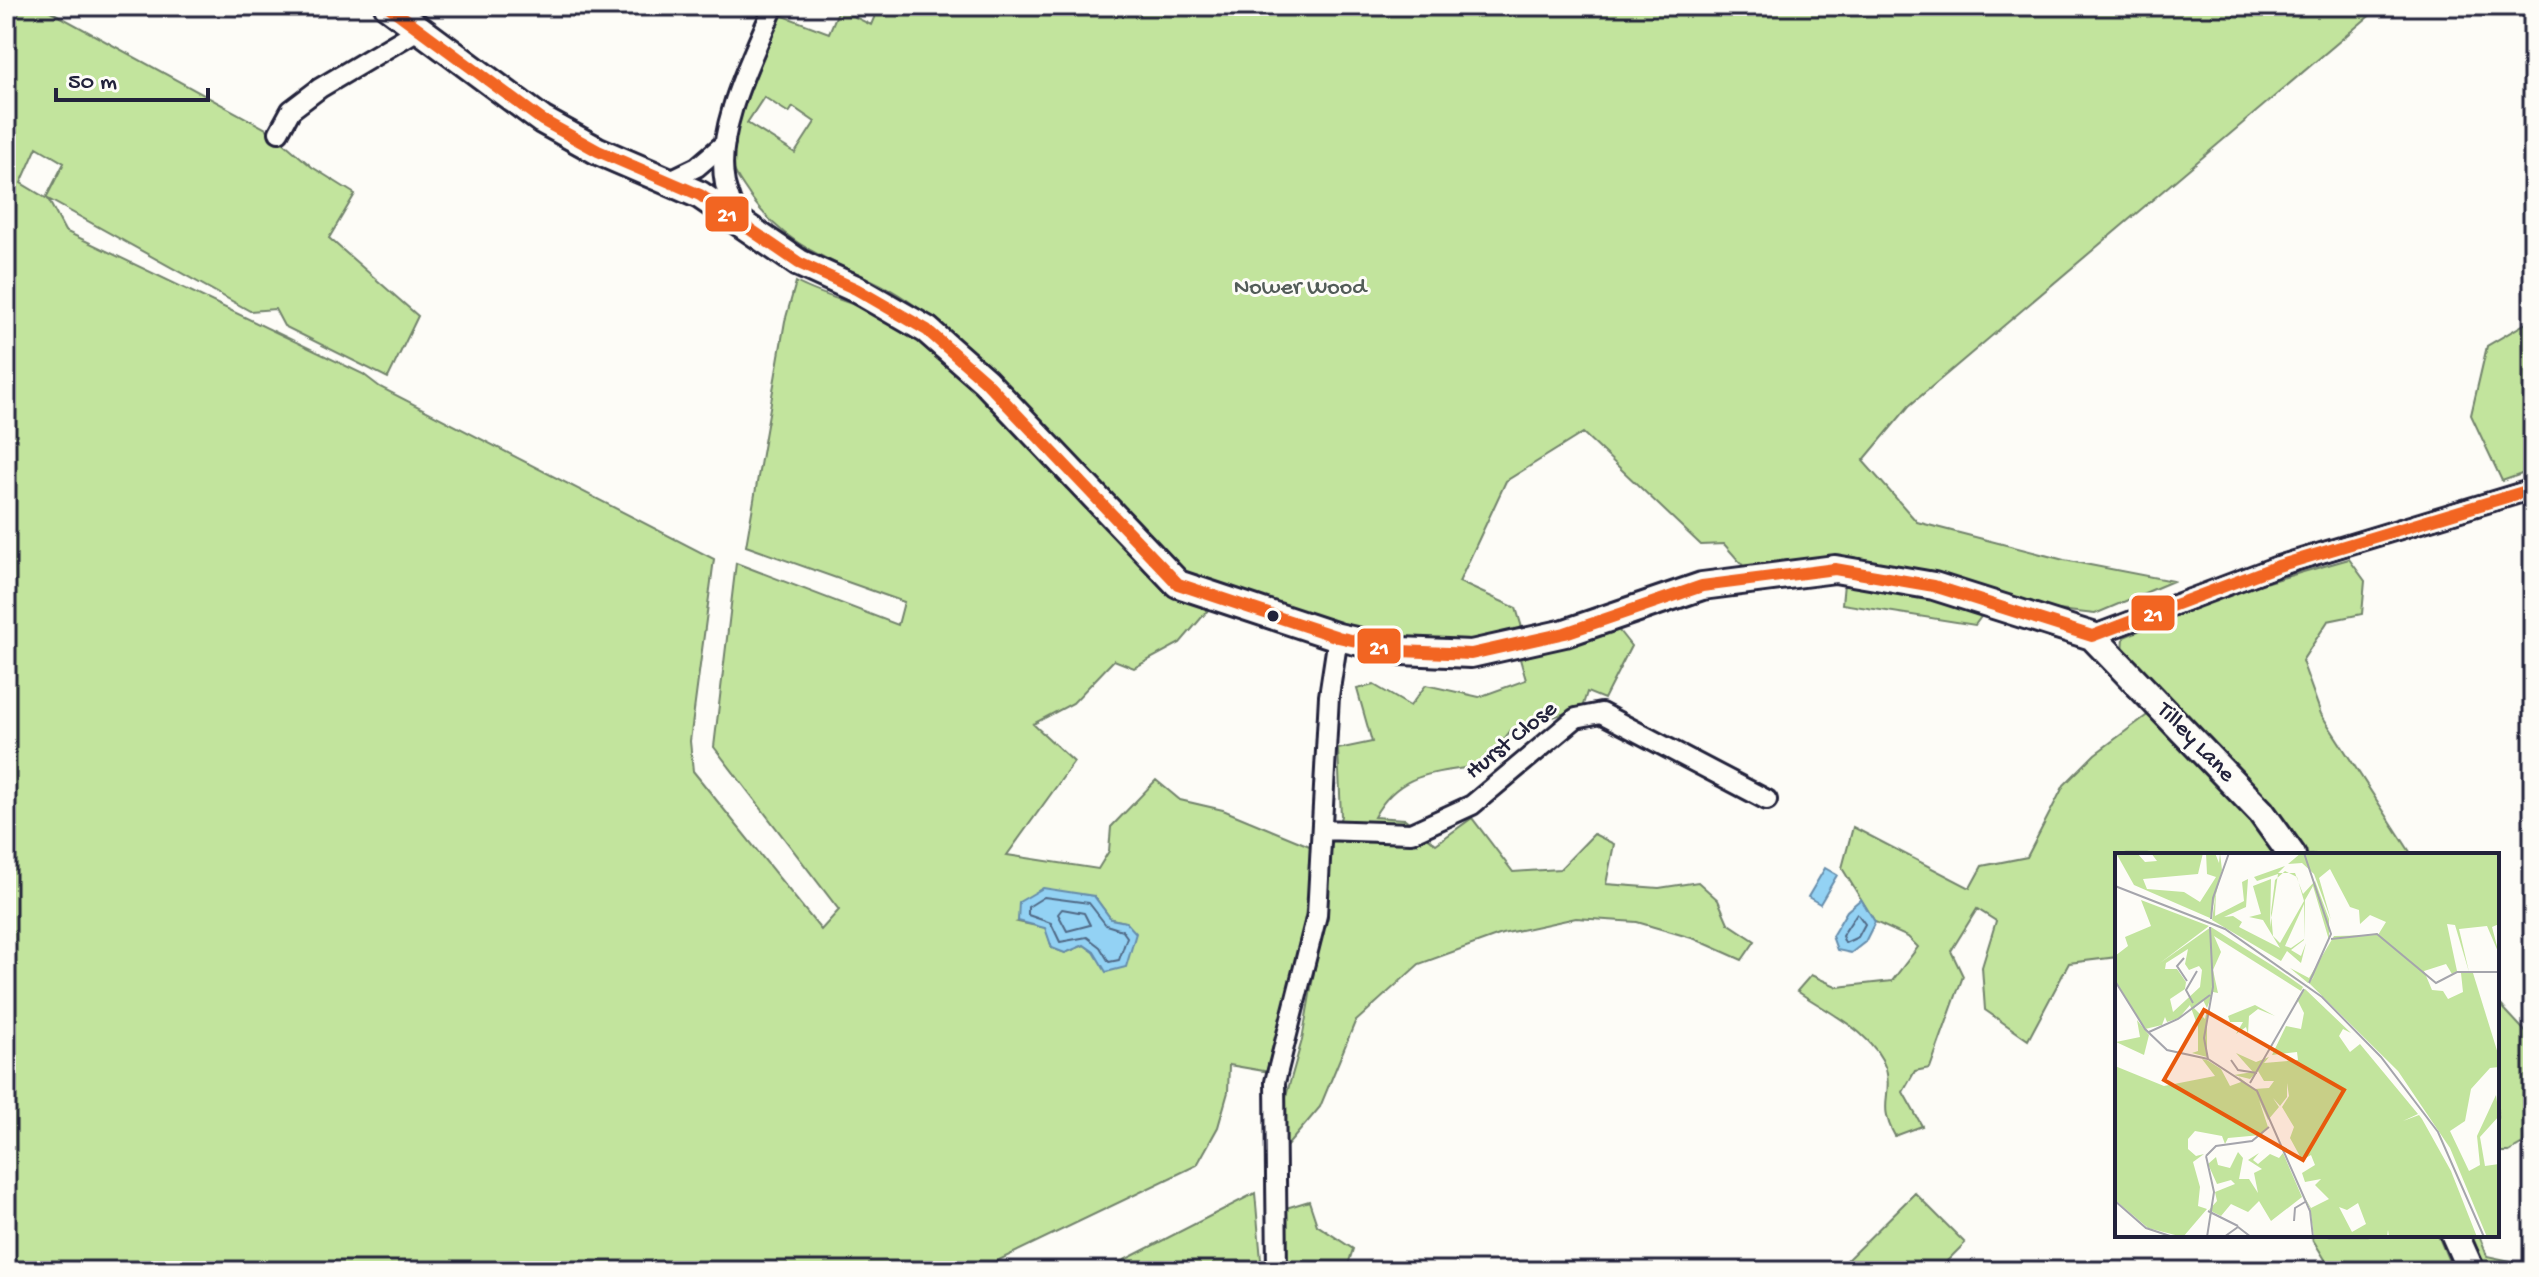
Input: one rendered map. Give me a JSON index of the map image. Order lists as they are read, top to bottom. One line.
{"streets":{"street":["Hurst Close","Tilley Lane"]},"parks":["Nower Wood"],"lines":["transit line 21"],"scale_bar":"50 m"}
